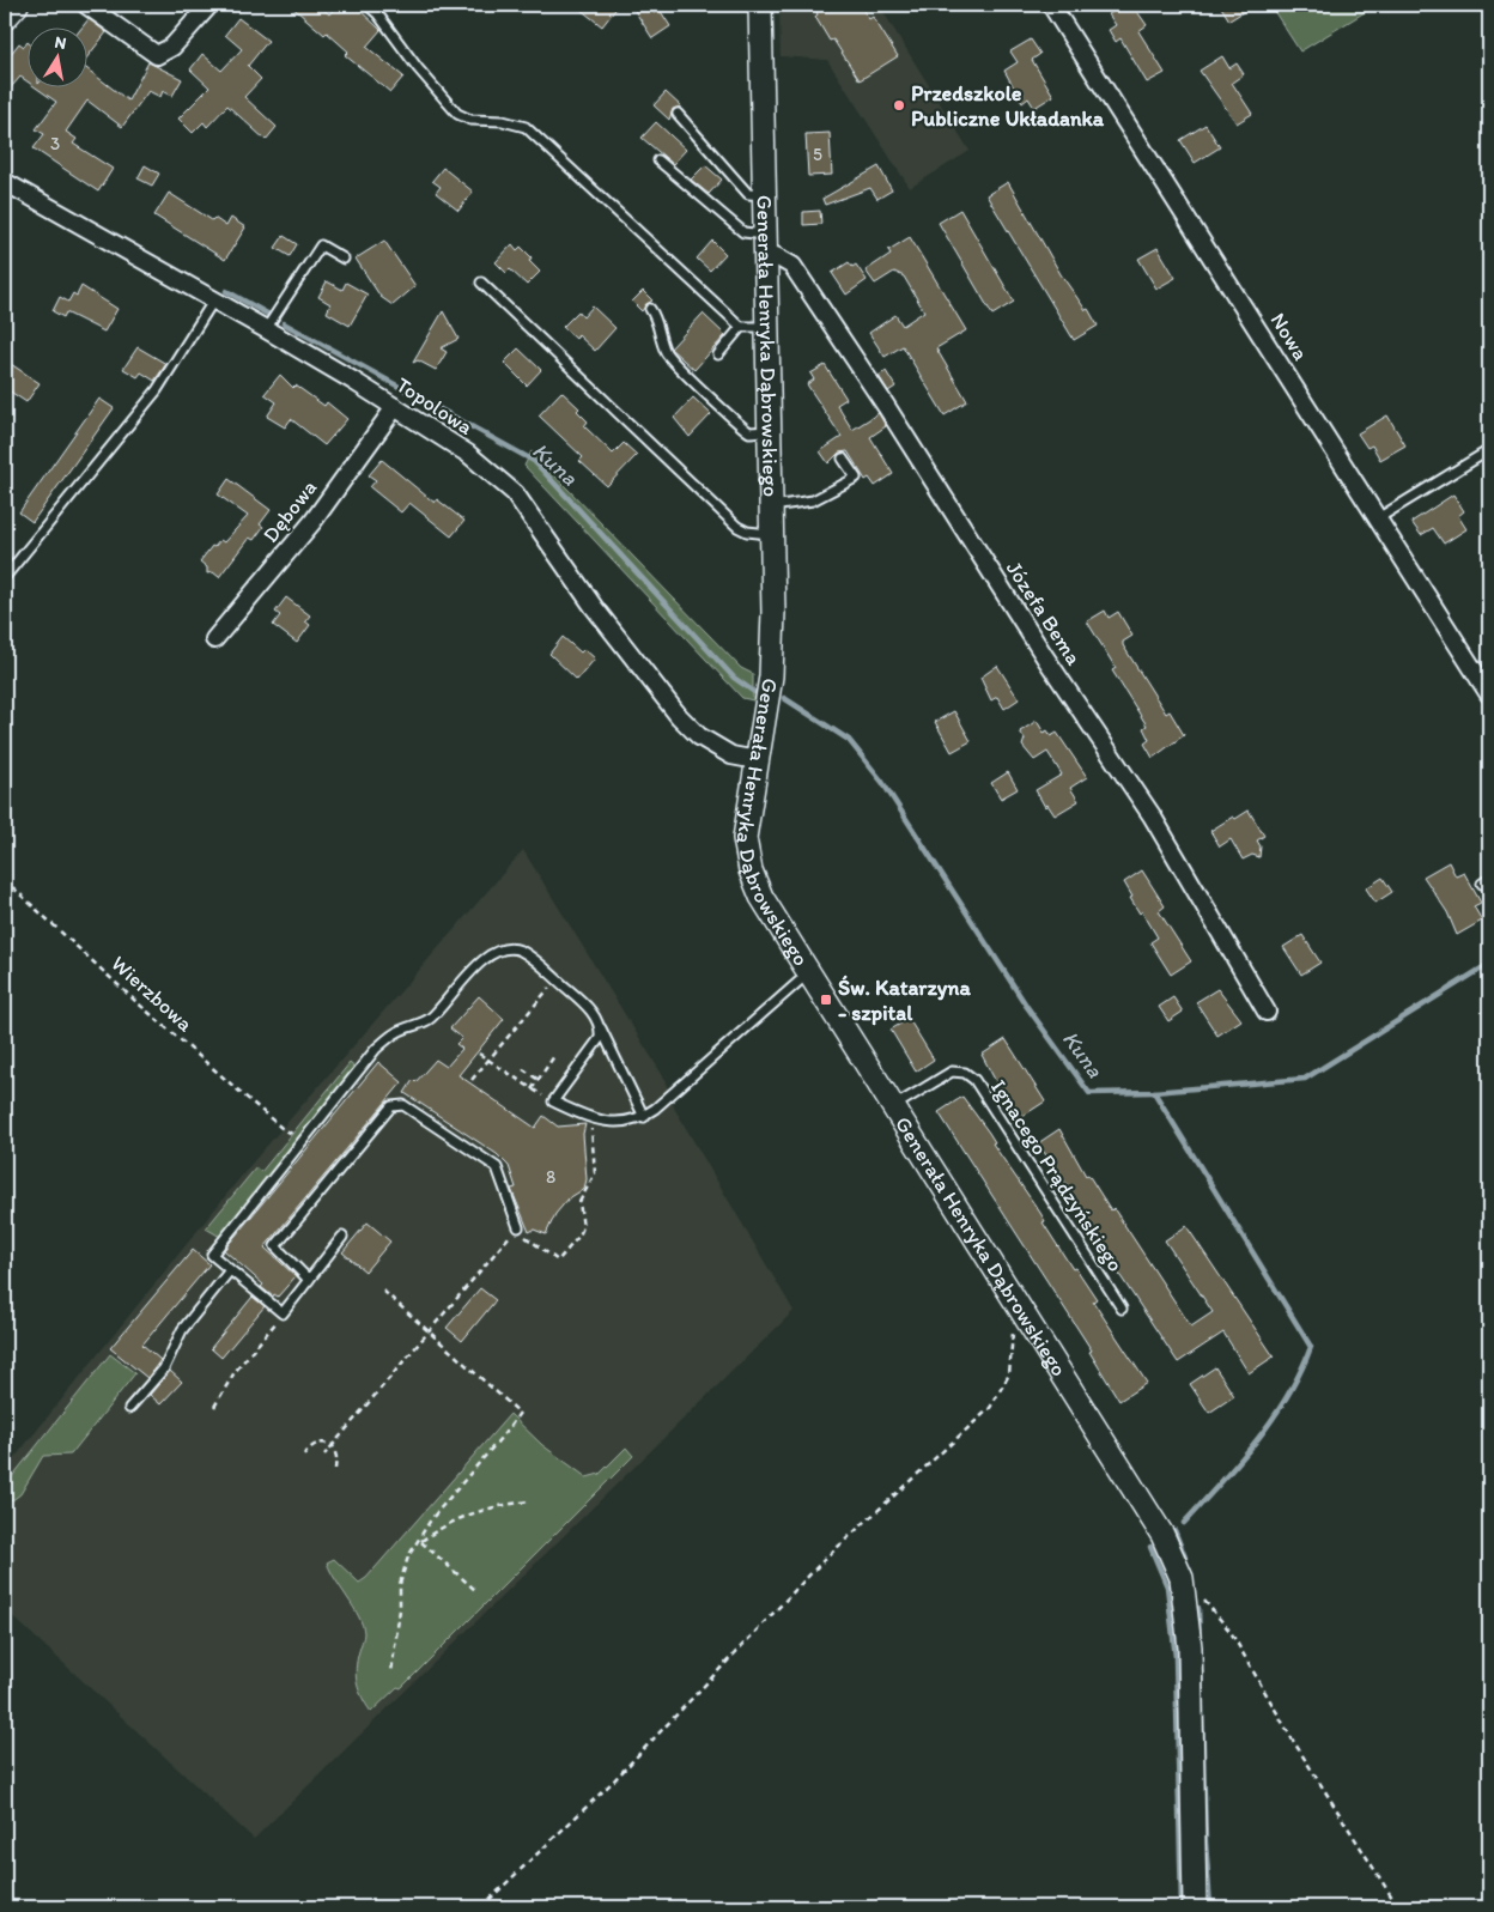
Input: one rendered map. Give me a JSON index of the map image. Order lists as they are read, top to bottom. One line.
{"streets":{"street":["Nowa","Generała Henryka Dąbrowskiego","Topolowa","Dębowa","Józefa Bema"],"lane":["Ignacego Prądzyńskiego"],"path":["Wierzbowa"]},"crossings":[["Generała Henryka Dąbrowskiego","Topolowa"],["Generała Henryka Dąbrowskiego","Józefa Bema"],["Generała Henryka Dąbrowskiego","Ignacego Prądzyńskiego"],["Topolowa","Dębowa"]],"water":["Kuna"],"places":{"other":["Przedszkole Publiczne Układanka"],"transit":["Św. Katarzyna - szpital"]},"house_numbers":["3","5","8"],"north":"top"}
